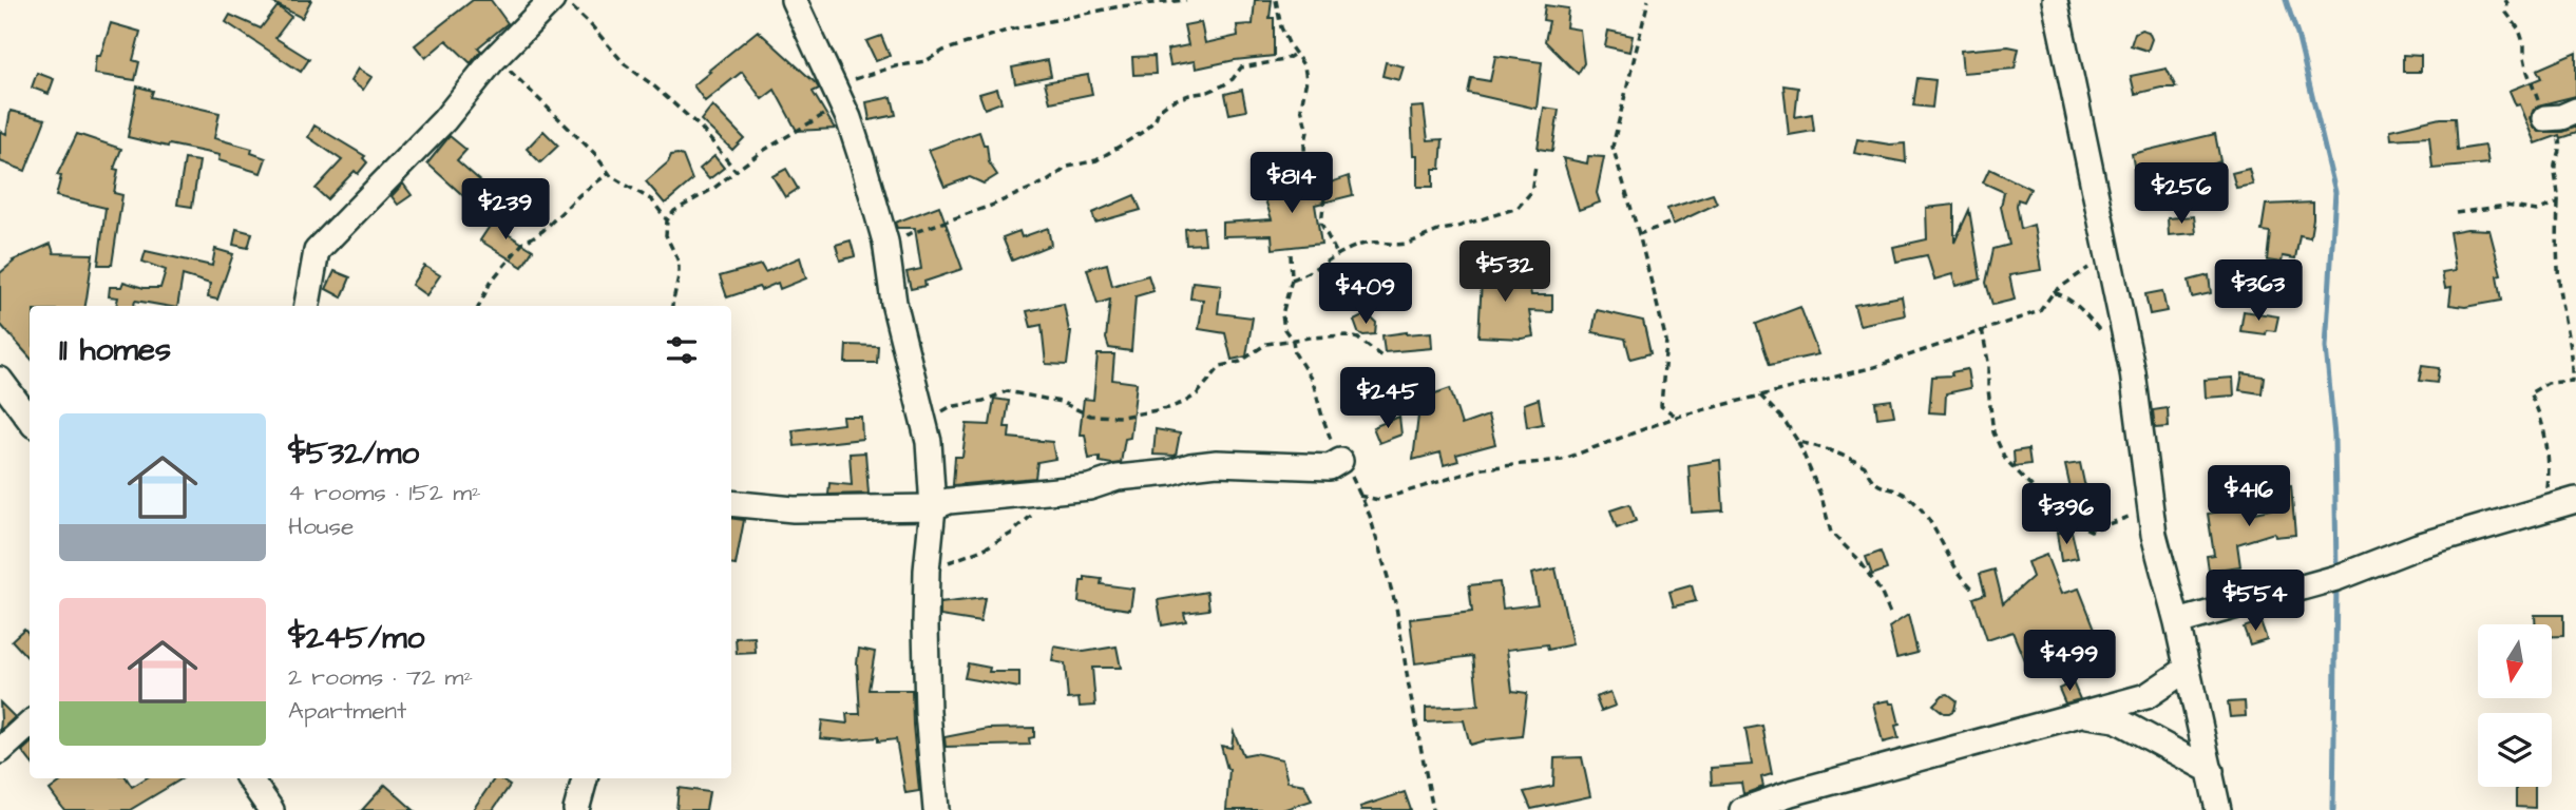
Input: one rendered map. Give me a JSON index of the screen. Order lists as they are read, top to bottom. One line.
{"north":"bottom","page":{"price":["$814","$256","$239","$532","$363","$409","$245","$416","$396","$554","$499"],"heading":"11 homes","list":[{"name":"$532/mo","note":"4 rooms · 152 m² · House"},{"name":"$245/mo","note":"2 rooms · 72 m² · Apartment"}]}}
